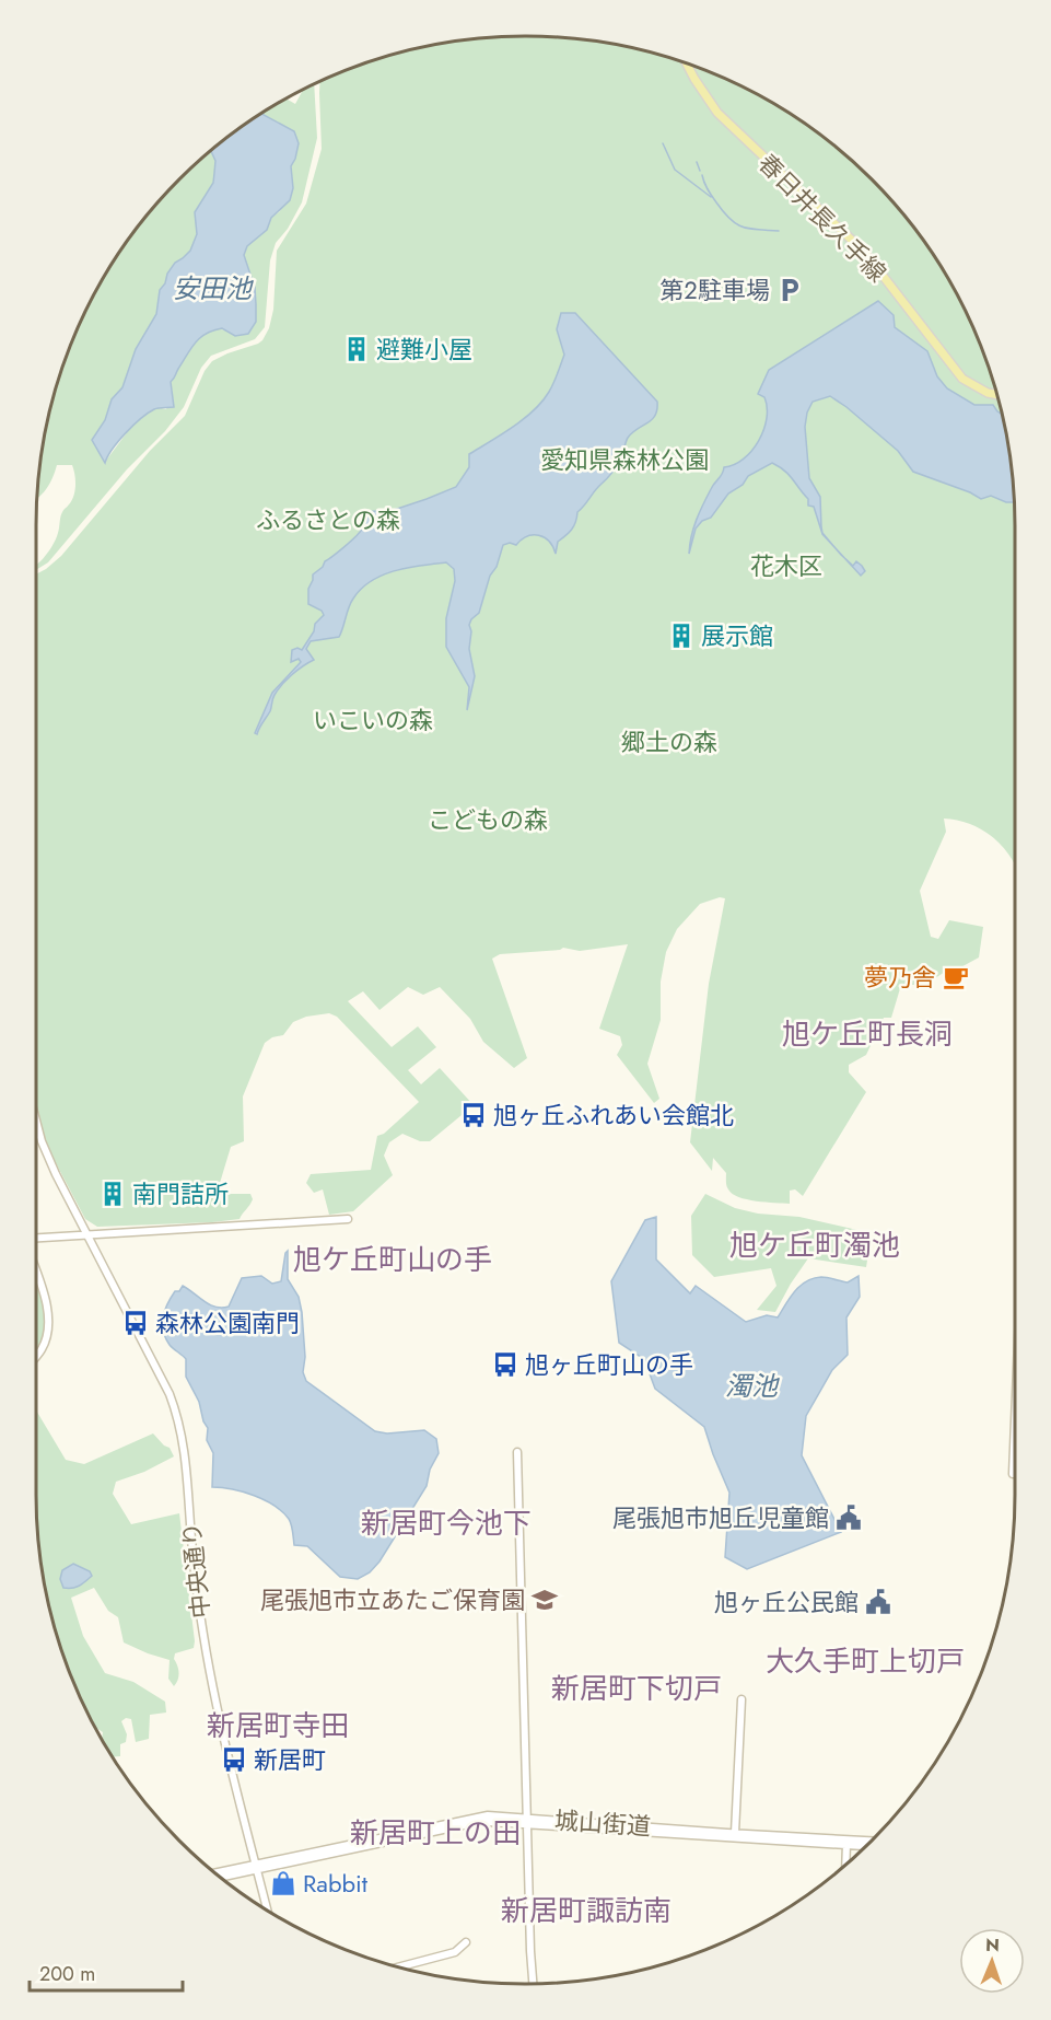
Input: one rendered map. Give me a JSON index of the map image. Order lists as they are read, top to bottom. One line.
{"streets":{"main road":["春日井長久手線"],"street":["中央通り","城山街道"]},"crossings":[["中央通り","城山街道"]],"districts":["旭ケ丘町長洞","旭ケ丘町濁池","旭ケ丘町山の手","新居町今池下","大久手町上切戸","新居町下切戸","新居町寺田","新居町上の田","新居町諏訪南"],"water":["安田池","濁池"],"parks":["愛知県森林公園","ふるさとの森","花木区","いこいの森","郷土の森","こどもの森"],"places":{"parking":["第２駐車場"],"building":["避難小屋","展示館","南門詰所"],"cafe":["夢乃舎"],"bus stop":["旭ヶ丘ふれあい会館北","森林公園南門","旭ヶ丘町山の手","新居町"],"public building":["尾張旭市旭丘児童館","旭ヶ丘公民館"],"school or university":["尾張旭市立あたご保育園"],"shop":["Rabbit"]},"scale_bar":"200 m","north":"top"}
